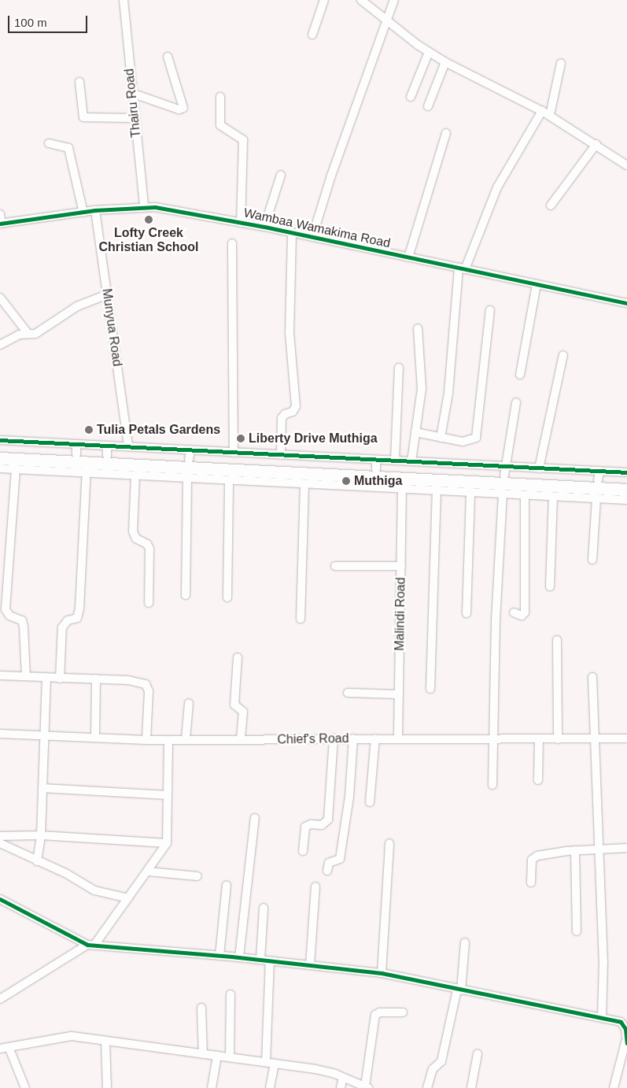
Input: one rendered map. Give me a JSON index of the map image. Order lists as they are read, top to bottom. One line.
{"streets":{"street":["Thairu Road","Wambaa Wamakima Road","Munyua Road","Malindi Road","Chief's Road"]},"crossings":[["Thairu Road","Wambaa Wamakima Road"],["Wambaa Wamakima Road","Munyua Road"],["Malindi Road","Chief's Road"]],"places":["Lofty Creek Christian School","Tulia Petals Gardens","Liberty Drive Muthiga","Muthiga"],"scale_bar":"100 m"}
